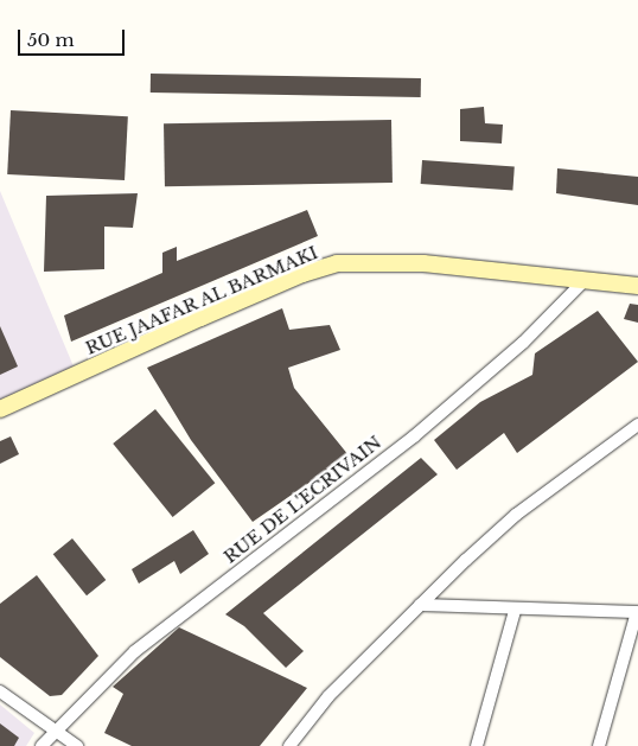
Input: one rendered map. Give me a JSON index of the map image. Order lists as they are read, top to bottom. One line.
{"streets":{"street":["RUE JAAFAR AL BARMAKI","RUE DE L'ECRIVAIN"]},"crossings":[["RUE JAAFAR AL BARMAKI","RUE DE L'ECRIVAIN"]],"scale_bar":"50 m"}
